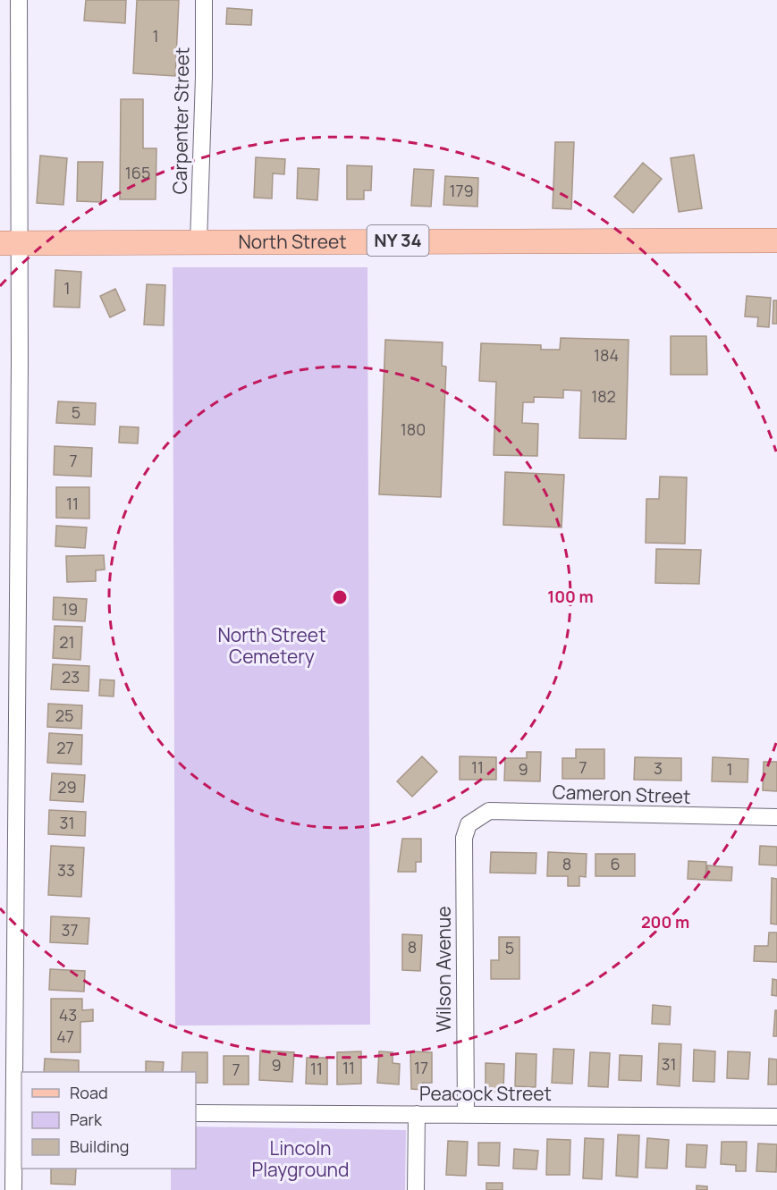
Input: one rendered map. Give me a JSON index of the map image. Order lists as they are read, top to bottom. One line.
{"streets":{"main road":["NY 34","North Street"],"street":["Carpenter Street","Cameron Street","Wilson Avenue","Peacock Street"]},"crossings":[["Carpenter Street","North Street"],["Cameron Street","Wilson Avenue"],["Wilson Avenue","Peacock Street"]],"parks":["North Street Cemetery","Lincoln Playground"],"house_numbers":["1","165","179","1","184","182","5","180","7","11","19","21","23","25","27","11","7","3","9","1","29","31","8","6","33","37","8","5","43","47","31","9","11","17","11","7"],"legend":["Road","Park","Building"],"rings":["100 m","200 m"]}
